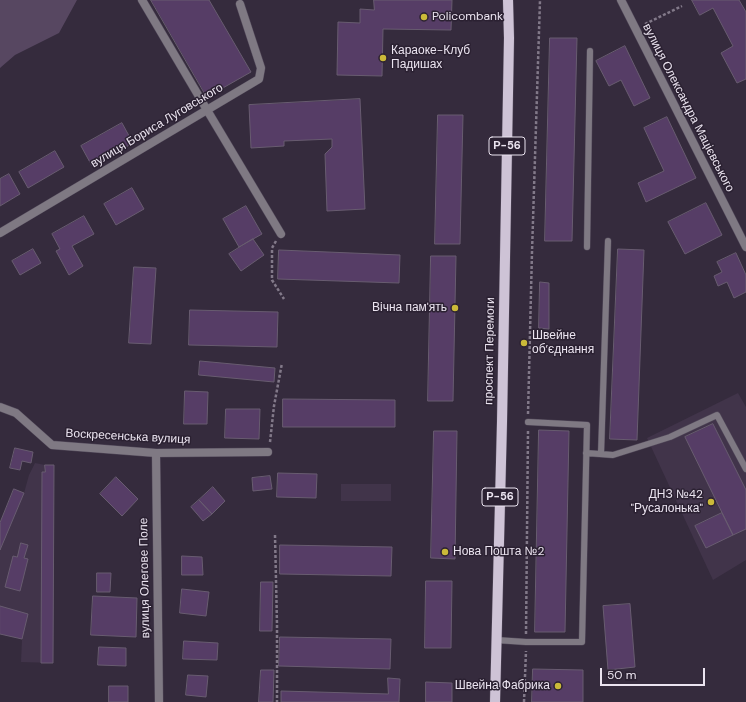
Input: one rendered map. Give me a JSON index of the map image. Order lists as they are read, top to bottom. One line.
{"streets":{"main road":["Р-56","проспект Перемоги"],"street":["вулиця Олександра Мацієвського","вулиця Бориса Луговського","Воскресенська вулиця","вулиця Олегове Поле"]},"crossings":[["Воскресенська вулиця","вулиця Олегове Поле"]],"places":["Policombank","Караоке-Клуб Падишах","Вічна пам'ять","Швейне об’єднання","ДНЗ №42 \"Русалонька\"","Нова Пошта №2","Швейна Фабрика"],"scale_bar":"50 m"}
